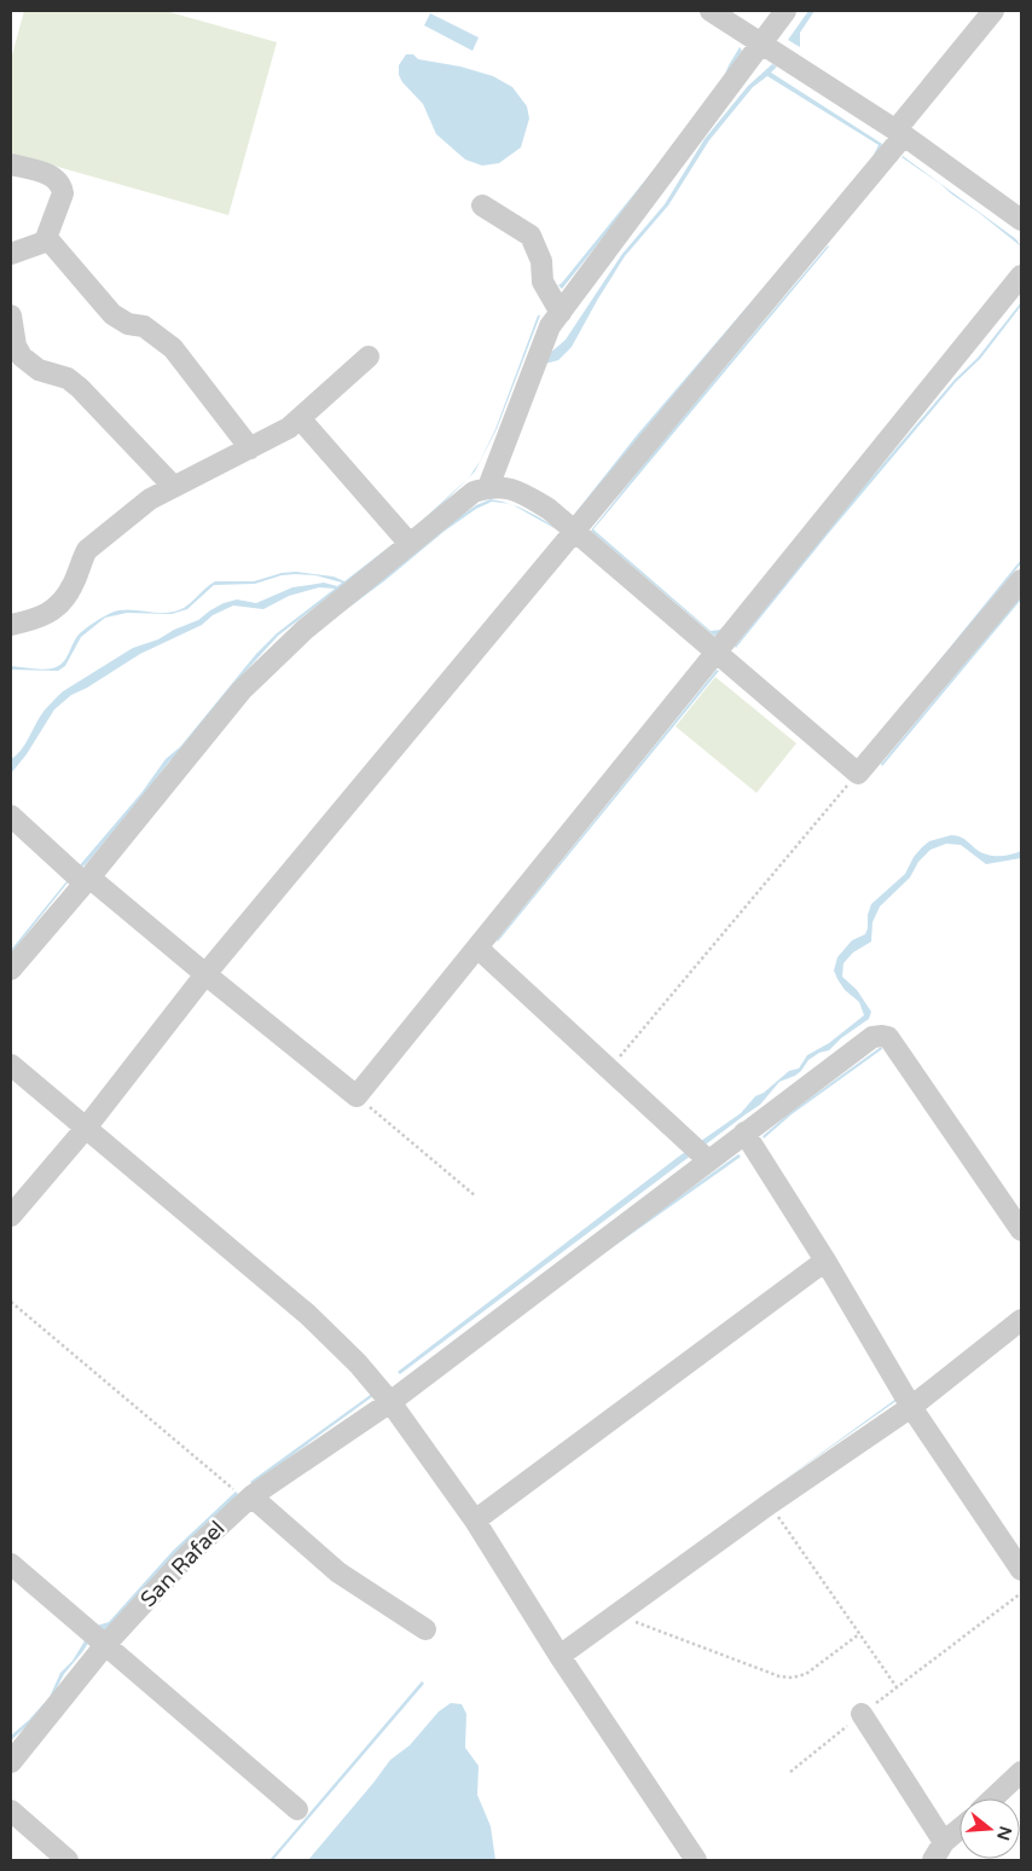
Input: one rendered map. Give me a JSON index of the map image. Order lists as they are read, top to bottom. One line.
{"streets":{"street":["San Rafael"]},"north":"right"}
